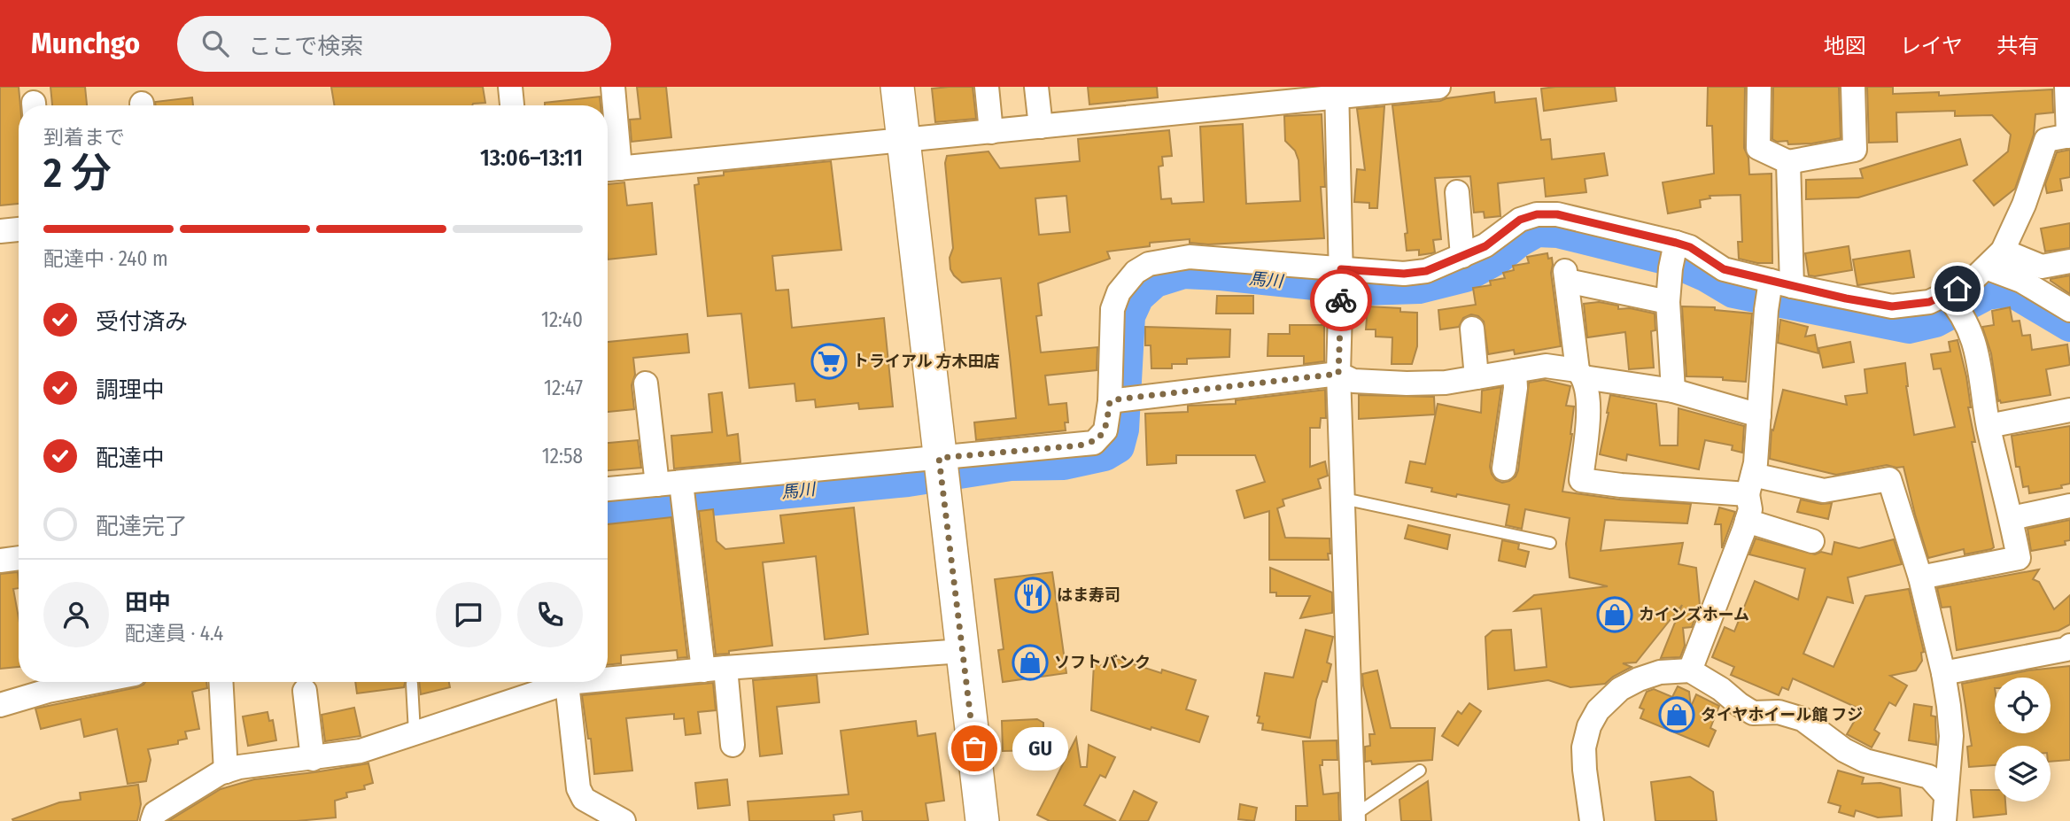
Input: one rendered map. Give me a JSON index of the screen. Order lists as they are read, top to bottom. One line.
{"water":["馬川"],"places":{"supermarket":["トライアル 方木田店"],"restaurant":["はま寿司"],"shop":["カインズホーム","ソフトバンク","タイヤホイール館 フジ"],"other":["GU"]},"page":{"header":"Munchgo","search":"ここで検索","nav":["地図","レイヤ","共有"],"heading":["2 分","到着まで","13:06–13:11"],"panel":["田中","配達員 · 4.4"],"bar":"配達中 · 240 m","list":[["受付済み","12:40"],["調理中","12:47"],["配達中","12:58"],"配達完了"],"bubble":"GU"}}
